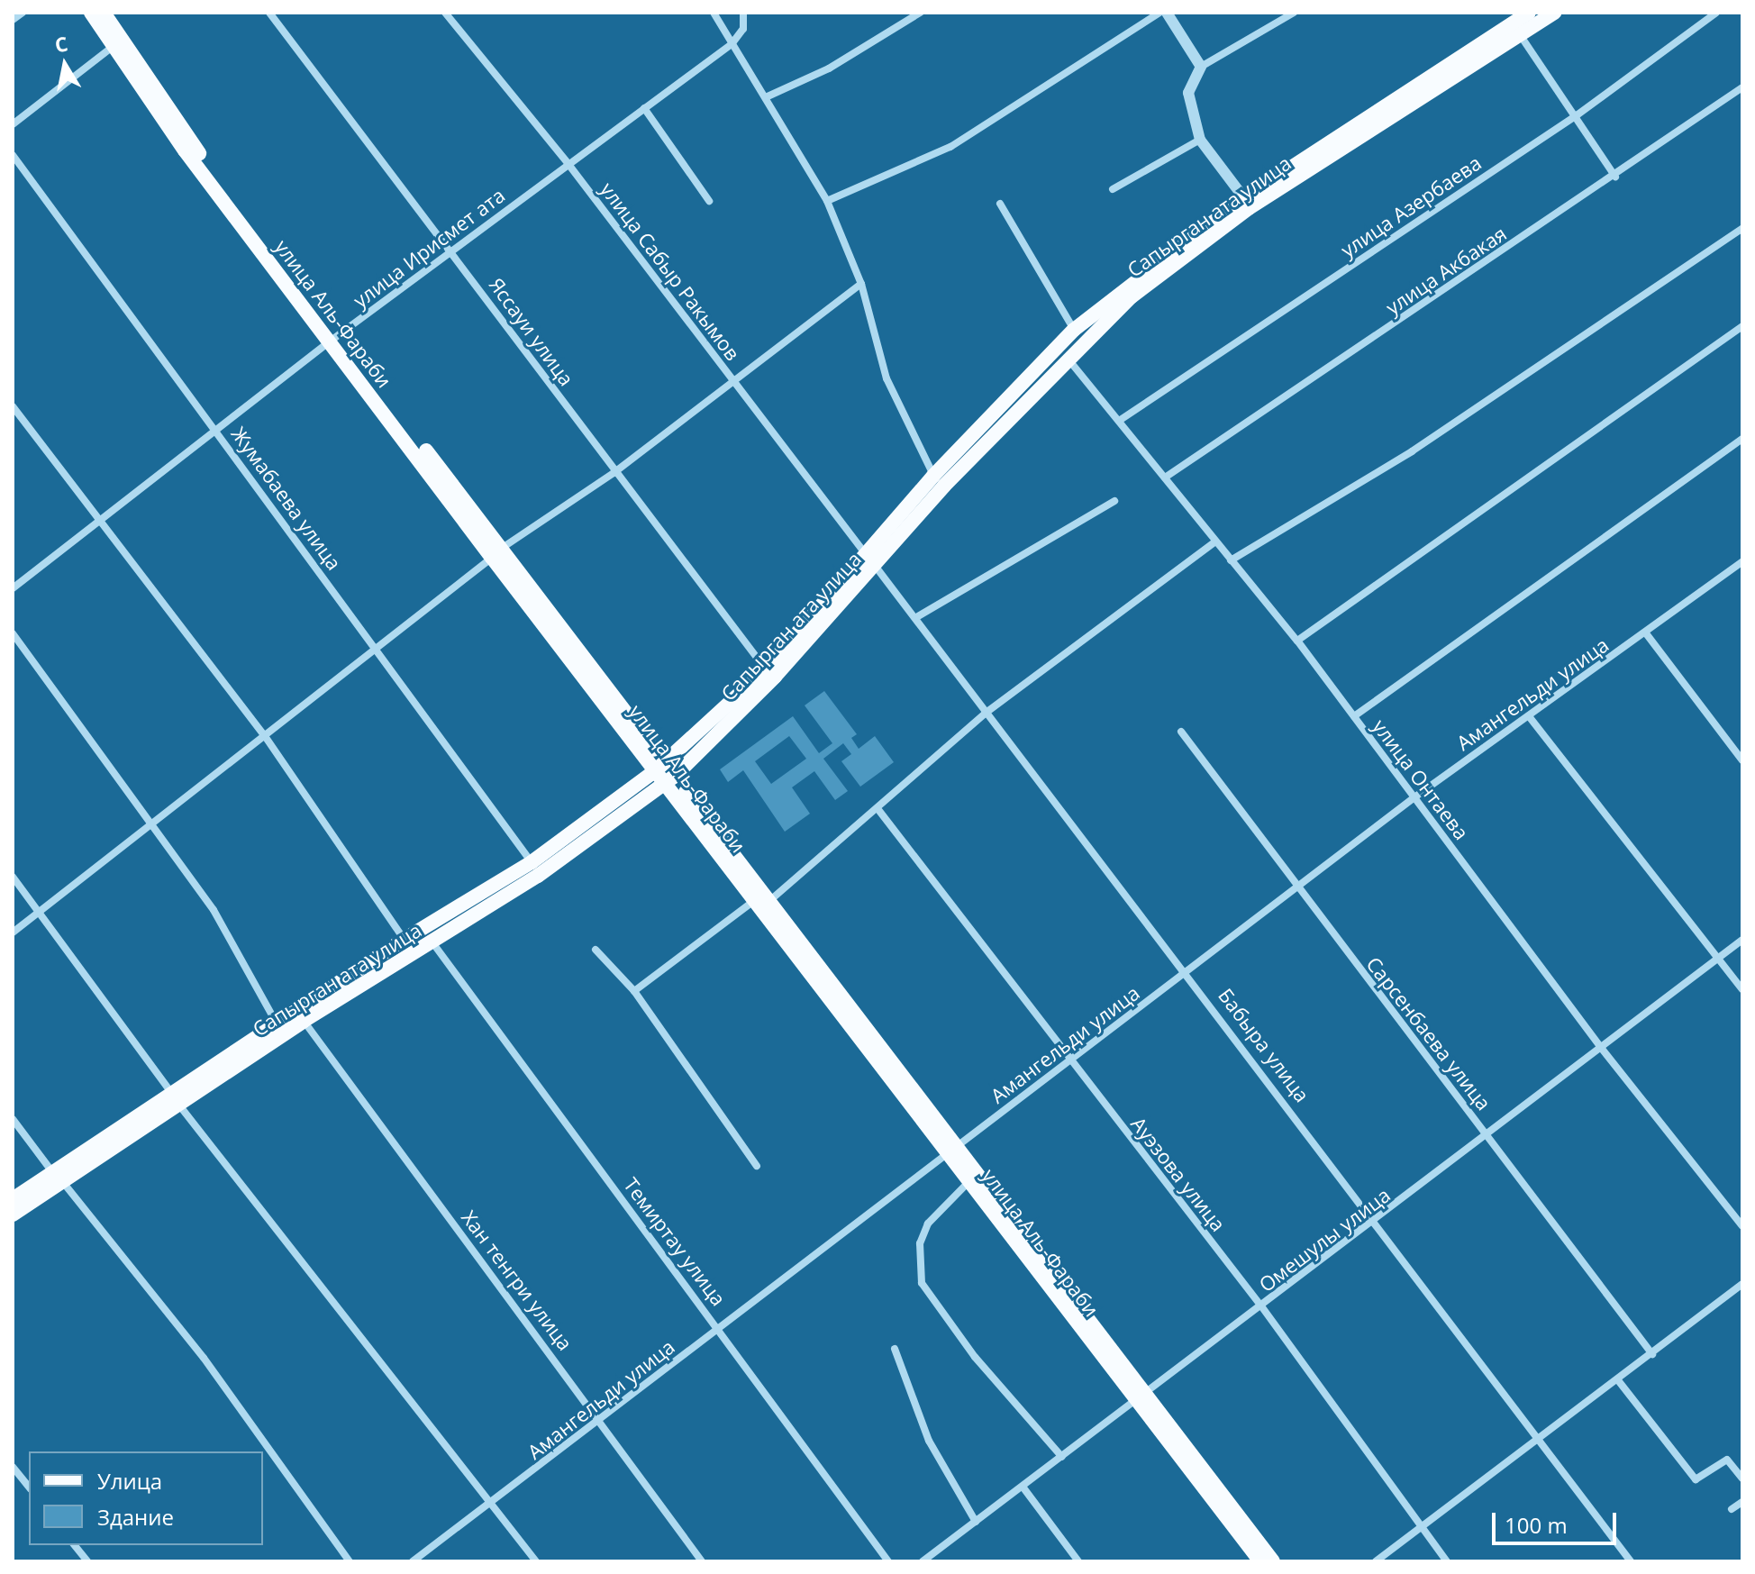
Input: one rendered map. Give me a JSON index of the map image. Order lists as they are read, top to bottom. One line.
{"streets":{"main road":["Сапырган ата улица","улица Аль-Фараби"],"street":["улица Азербаева","улица Ирисмет ата","улица Акбакая","улица Сабыр Ракымов","Яссауи улица","Жумабаева улица","Амангельди улица","улица Онтаева","Сарсенбаева улица","Бабыра улица","Ауэзова улица","Омешулы улица","Темиртау улица","Хан тенгри улица"]},"crossings":[["улица Азербаева","улица Онтаева"],["Сапырган ата улица","улица Сабыр Ракымов"],["Сапырган ата улица","улица Аль-Фараби"],["Сапырган ата улица","Яссауи улица"],["Сапырган ата улица","Жумабаева улица"],["Сапырган ата улица","улица Онтаева"],["Сапырган ата улица","Бабыра улица"],["Сапырган ата улица","Темиртау улица"],["Сапырган ата улица","Хан тенгри улица"],["улица Ирисмет ата","улица Сабыр Ракымов"],["улица Ирисмет ата","улица Аль-Фараби"],["улица Ирисмет ата","Яссауи улица"],["улица Ирисмет ата","Жумабаева улица"],["улица Акбакая","улица Онтаева"],["улица Сабыр Ракымов","Бабыра улица"],["улица Аль-Фараби","Амангельди улица"],["улица Аль-Фараби","Омешулы улица"],["Амангельди улица","улица Онтаева"],["Амангельди улица","Сарсенбаева улица"],["Амангельди улица","Бабыра улица"],["Амангельди улица","Ауэзова улица"],["Амангельди улица","Темиртау улица"],["Амангельди улица","Хан тенгри улица"],["улица Онтаева","Омешулы улица"],["Сарсенбаева улица","Омешулы улица"],["Бабыра улица","Омешулы улица"],["Ауэзова улица","Омешулы улица"]],"legend":["Улица","Здание"],"scale_bar":"100 m","north":"top"}
